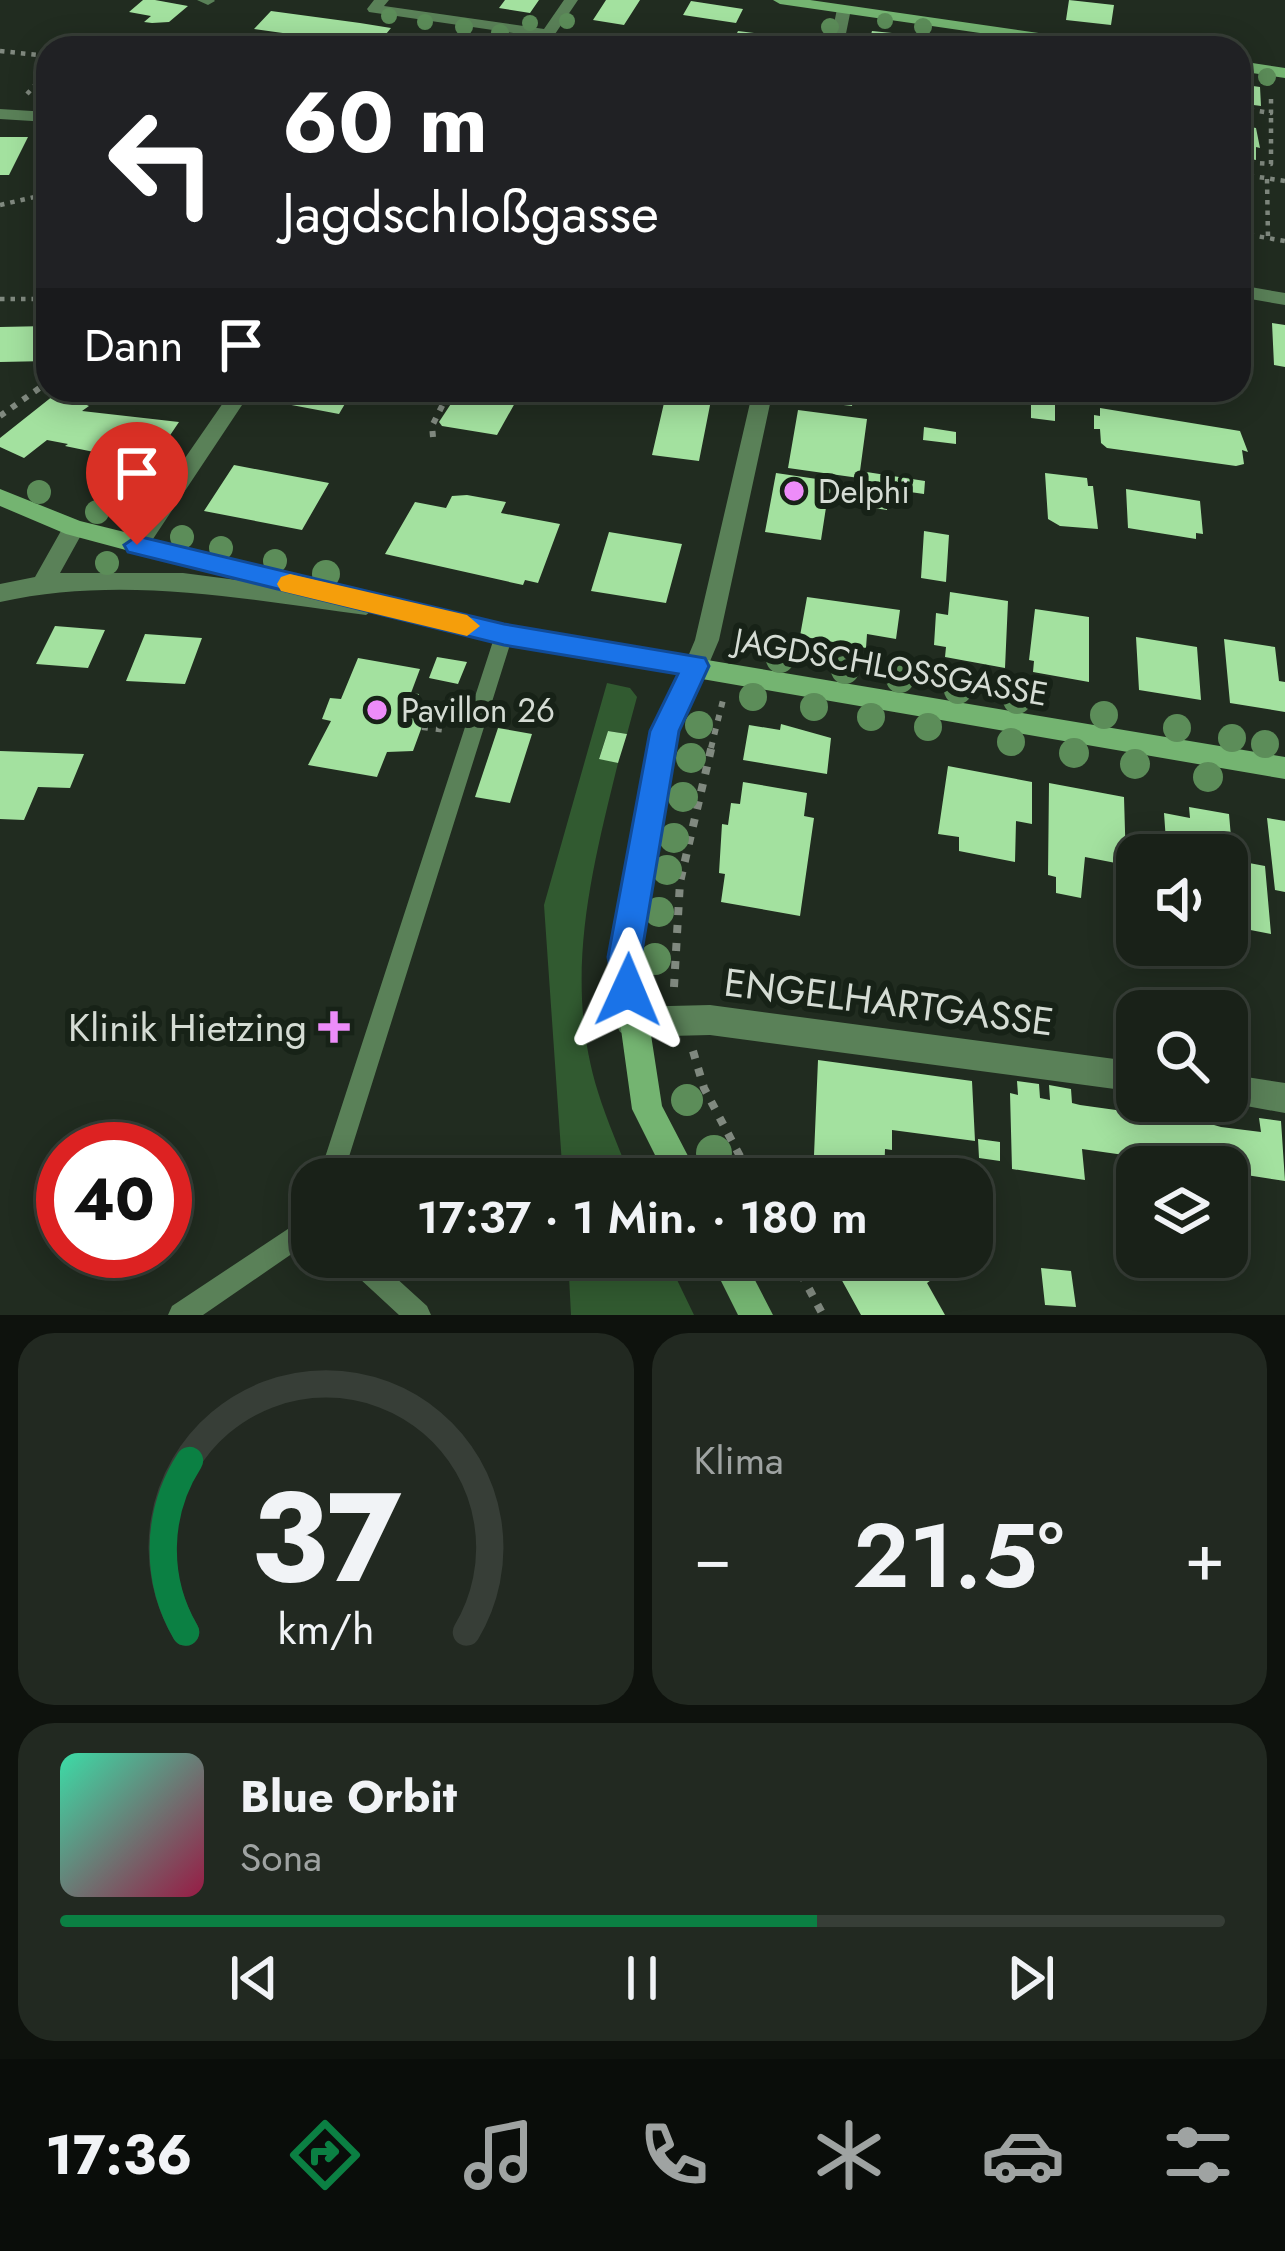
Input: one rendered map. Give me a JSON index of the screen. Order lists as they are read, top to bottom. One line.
{"streets":{"street":["JAGDSCHLOSSGASSE","ENGELHARTGASSE"]},"places":{"other":["Delphi","Pavillon 26"],"health":["Klinik Hietzing"]},"page":{"turn":["60 m","Jagdschloßgasse"],"then":"Dann","limit":"40","trip":"17:37 · 1 Min. · 180 m","tile":"Klima","heat":["−","21.5°","+"],"song":["Blue Orbit","Sona"],"tabs":"17:36","gauge":["37","km/h"]}}
